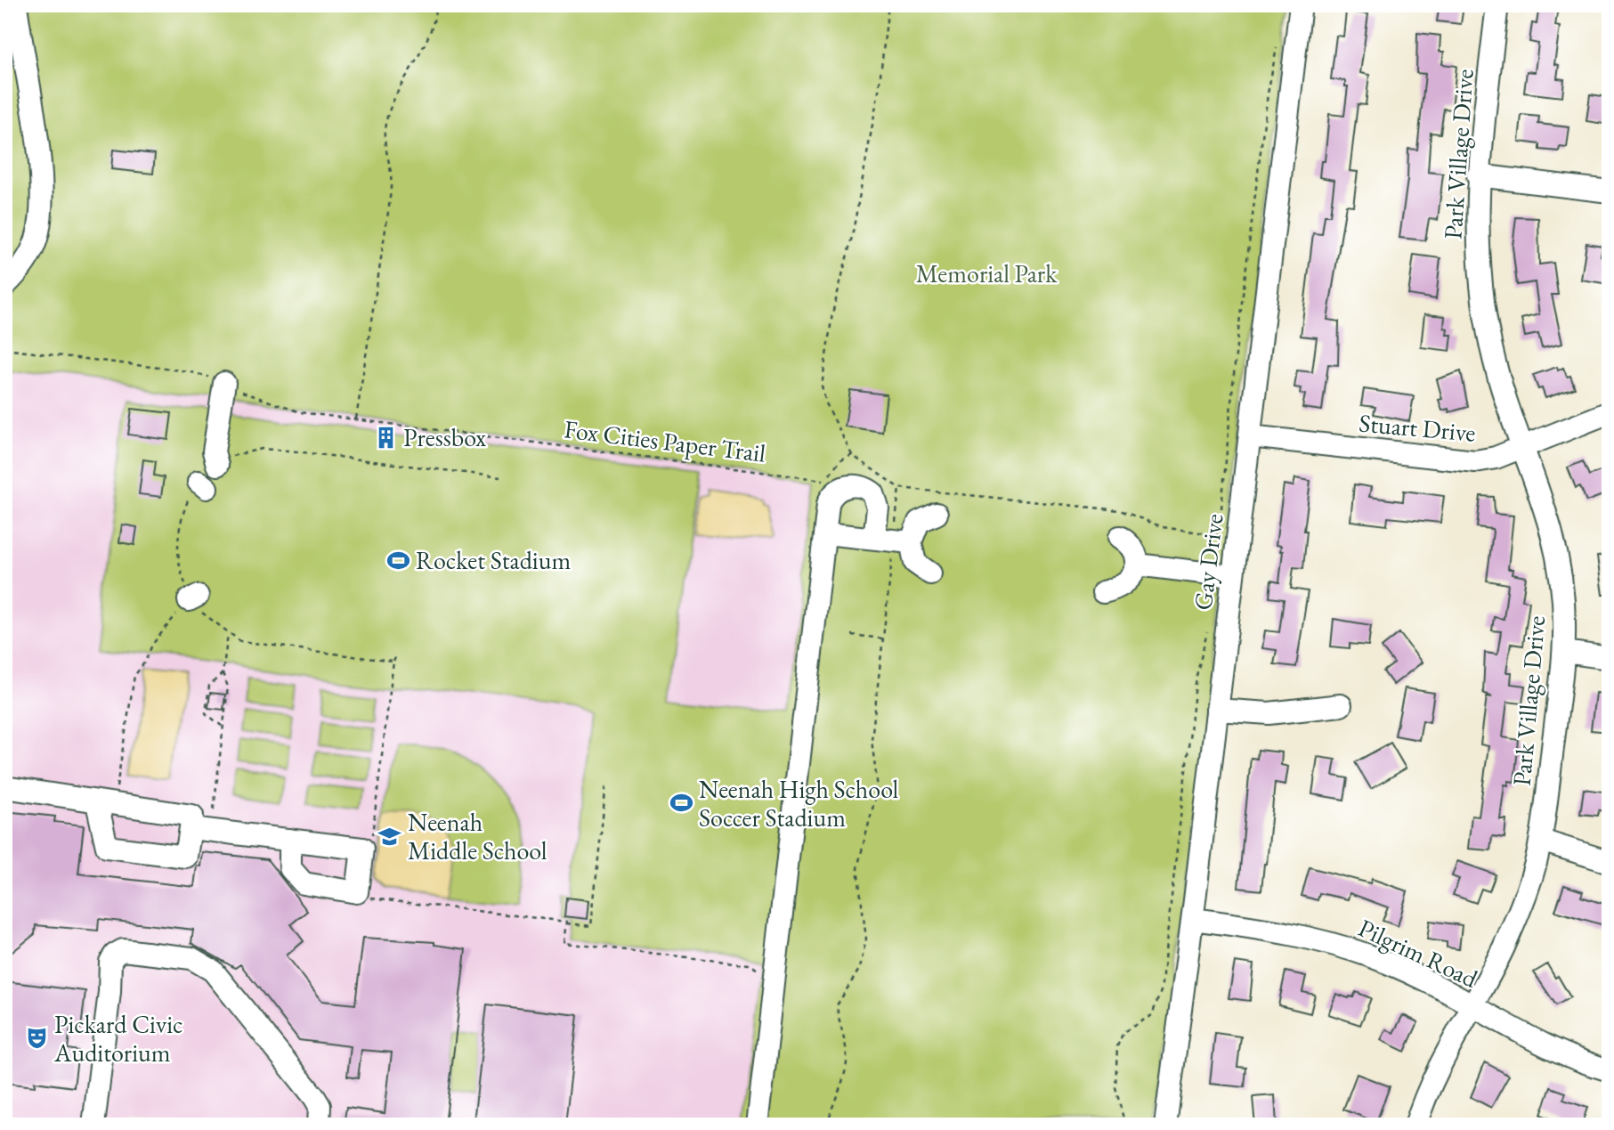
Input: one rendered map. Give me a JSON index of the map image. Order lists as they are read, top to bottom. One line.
{"streets":{"street":["Park Village Drive","Stuart Drive","Gay Drive","Pilgrim Road"],"path":["Fox Cities Paper Trail"]},"crossings":[["Park Village Drive","Stuart Drive"],["Park Village Drive","Pilgrim Road"],["Stuart Drive","Gay Drive"],["Gay Drive","Pilgrim Road"]],"parks":["Memorial Park"],"places":{"building":["Pressbox"],"sports":["Rocket Stadium","Neenah High School Soccer Stadium"],"school or university":["Neenah Middle School"],"theatre":["Pickard Civic Auditorium"]}}
